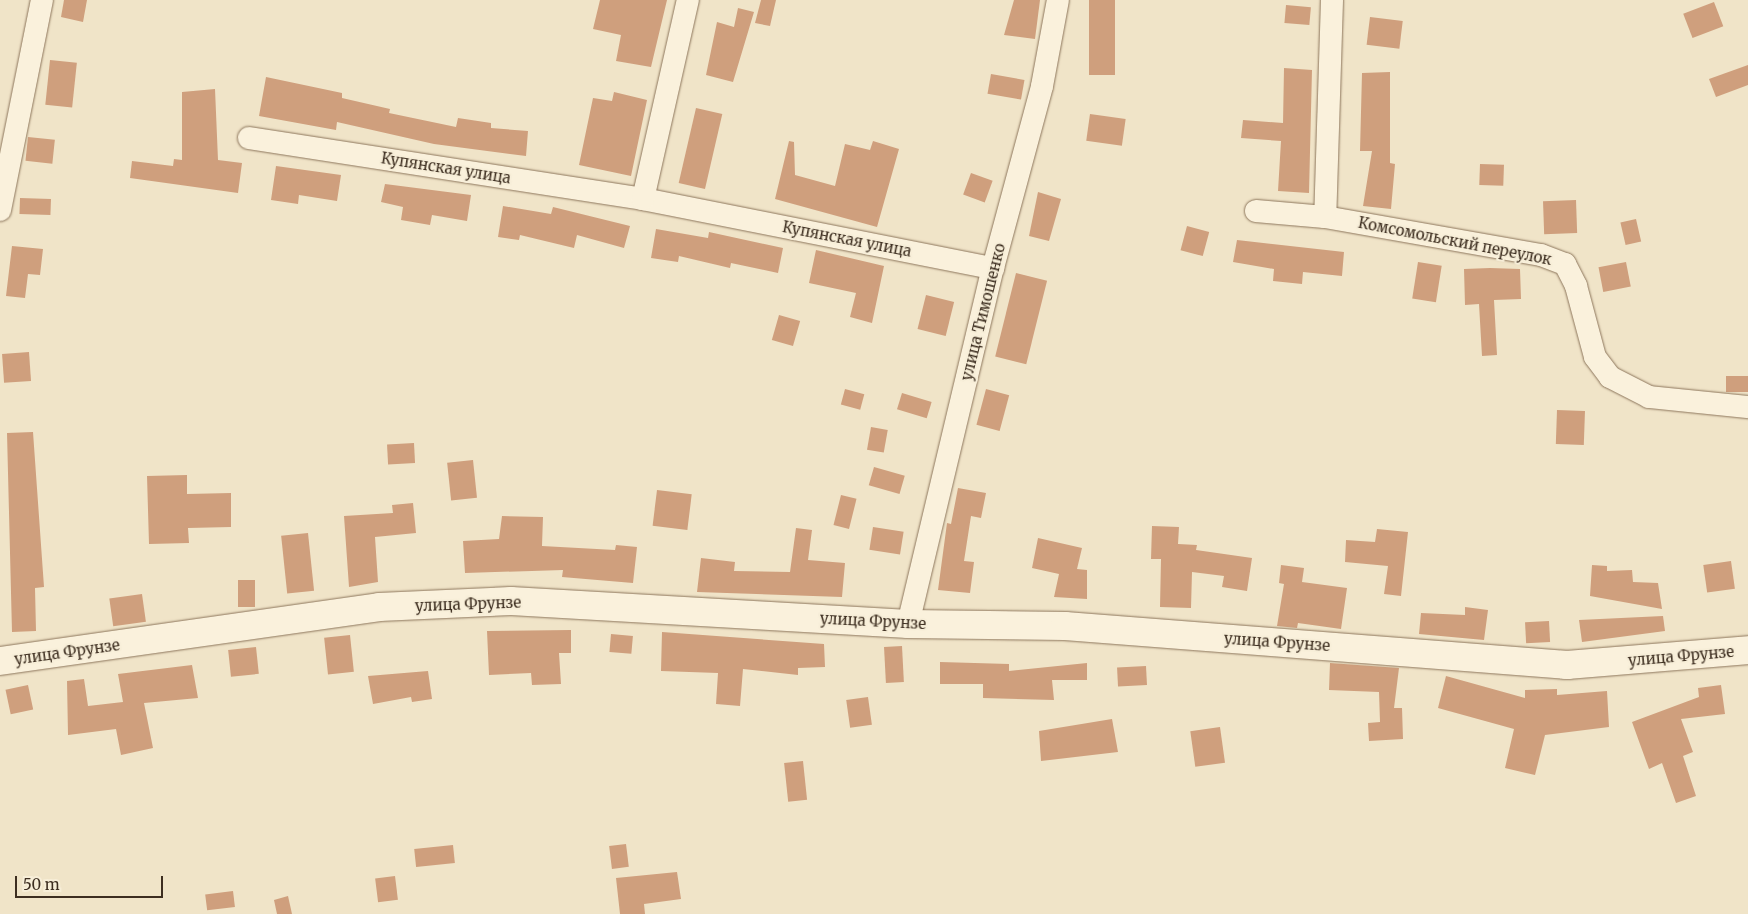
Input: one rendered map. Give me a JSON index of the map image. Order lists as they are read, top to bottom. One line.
{"streets":{"street":["Купянская улица","Комсомольский переулок","улица Тимошенко","улица Фрунзе"]},"crossings":[["Купянская улица","улица Тимошенко"],["улица Тимошенко","улица Фрунзе"]],"scale_bar":"50 m"}
